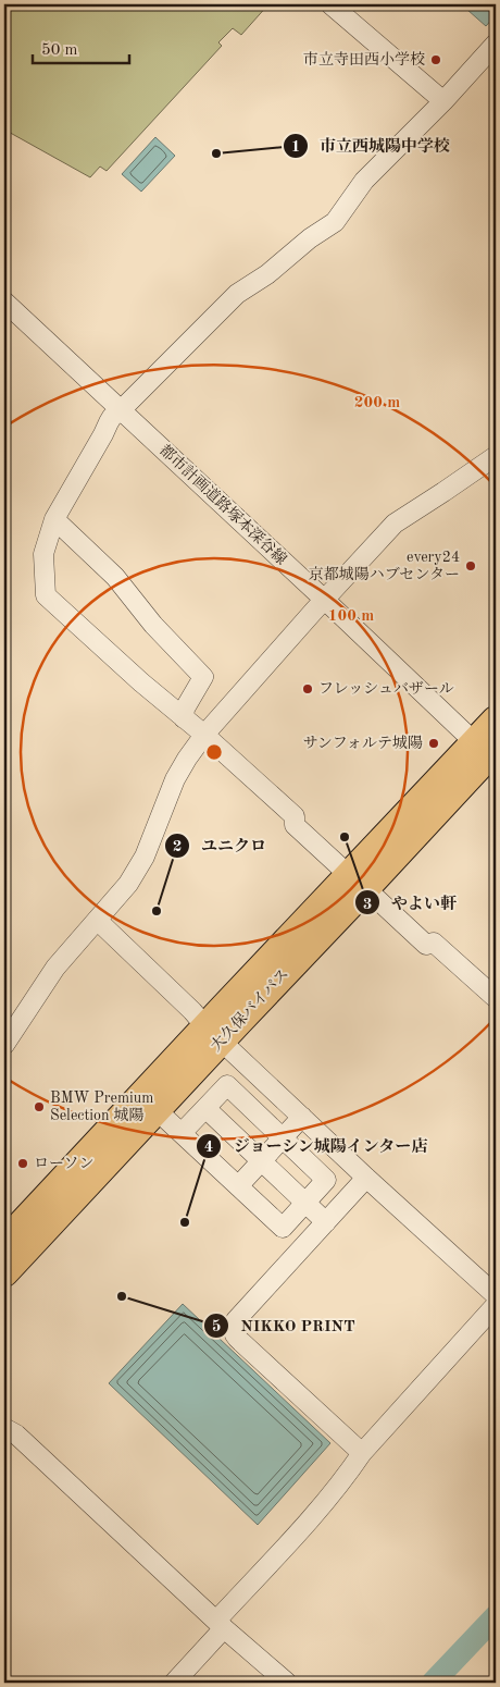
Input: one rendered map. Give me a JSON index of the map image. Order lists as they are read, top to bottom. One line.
{"streets":{"highway":["大久保バイパス"],"street":["都市計画道路塚本深谷線"]},"crossings":[["都市計画道路塚本深谷線","大久保バイパス"]],"places":["市立寺田西小学校","市立西城陽中学校","every24 京都城陽ハブセンター","フレッシュバザール","サンフォルテ城陽","やよい軒","ユニクロ","BMW Premium Selection 城陽","ローソン","ジョーシン城陽インター店","NIKKO PRINT"],"scale_bar":"50 m","rings":["200 m","100 m"]}
